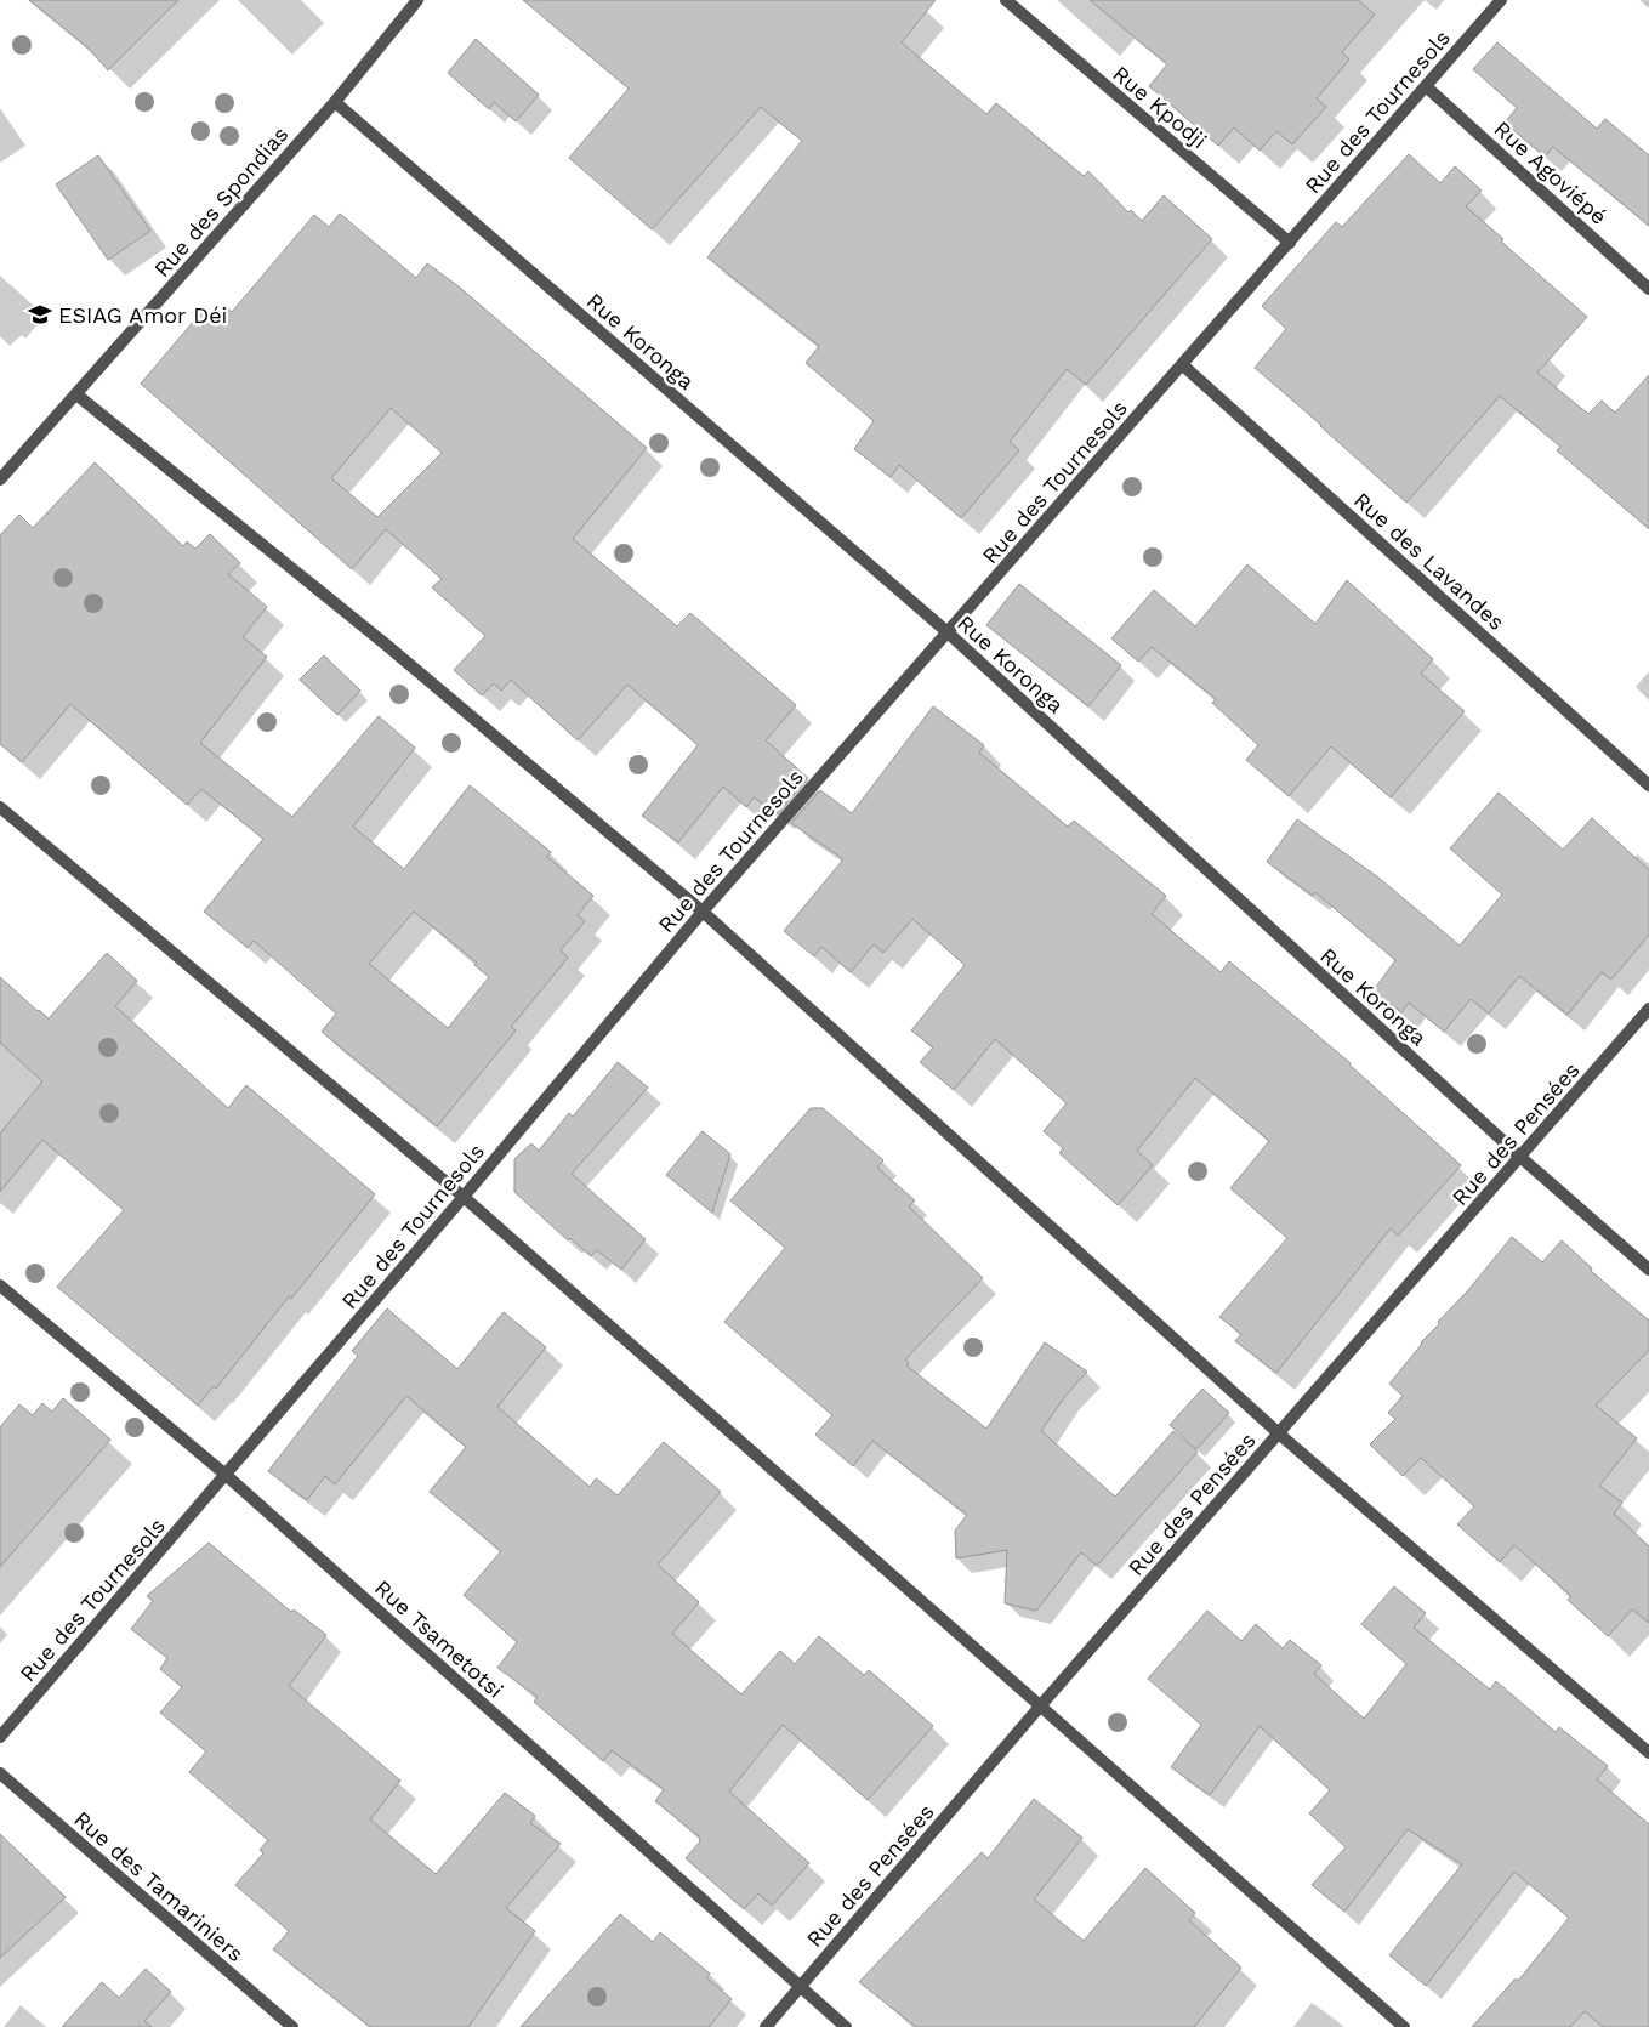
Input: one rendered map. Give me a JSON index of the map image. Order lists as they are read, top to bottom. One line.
{"streets":{"street":["Rue Kpodji","Rue des Tournesols","Rue Agoviépé","Rue des Spondias","Rue Koronga","Rue des Lavandes","Rue des Pensées","Rue Tsametotsi","Rue des Tamariniers"]},"crossings":[["Rue Kpodji","Rue des Tournesols"],["Rue des Tournesols","Rue Agoviépé"],["Rue des Tournesols","Rue Koronga"],["Rue des Tournesols","Rue des Lavandes"],["Rue des Tournesols","Rue Tsametotsi"],["Rue des Spondias","Rue Koronga"],["Rue Koronga","Rue des Pensées"],["Rue des Pensées","Rue Tsametotsi"]],"places":{"school or university":["ESIAG Amor Déi"]}}
